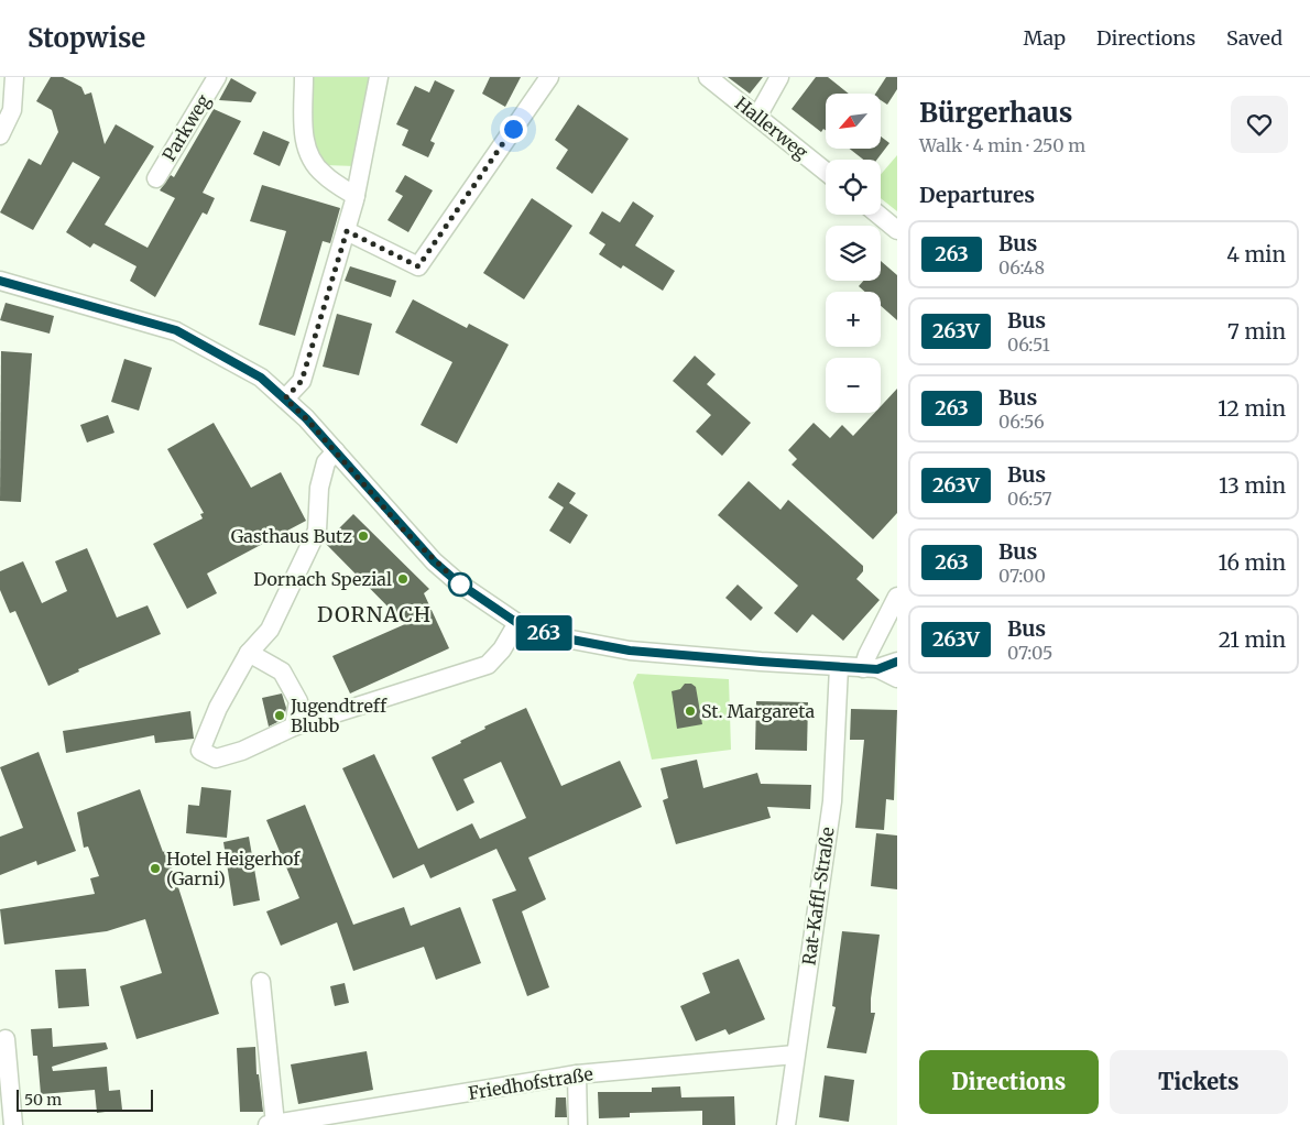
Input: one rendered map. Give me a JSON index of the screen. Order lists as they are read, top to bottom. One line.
{"streets":{"street":["Parkweg","Hallerweg","Rat-Kaffl-Straße","Friedhofstraße"]},"crossings":[["Rat-Kaffl-Straße","Friedhofstraße"]],"districts":["DORNACH"],"places":["Gasthaus Butz","Dornach Spezial","St. Margareta","Jugendtreff Blubb","Hotel Heigerhof (Garni)"],"lines":["bus line 263"],"scale_bar":"50 m","north":"bottom left","page":{"header":"Stopwise","nav":["Map","Directions","Saved"],"on_map":"263","heading":[["Bürgerhaus","Walk · 4 min · 250 m"],"Departures"],"map_buttons":["+","−"],"list":[{"mark":"263","name":"Bus","note":"06:48","value":"4 min"},{"mark":"263V","name":"Bus","note":"06:51","value":"7 min"},{"mark":"263","name":"Bus","note":"06:56","value":"12 min"},{"mark":"263V","name":"Bus","note":"06:57","value":"13 min"},{"mark":"263","name":"Bus","note":"07:00","value":"16 min"},{"mark":"263V","name":"Bus","note":"07:05","value":"21 min"}],"buttons":["Directions","Tickets"],"scale":"50 m"}}
